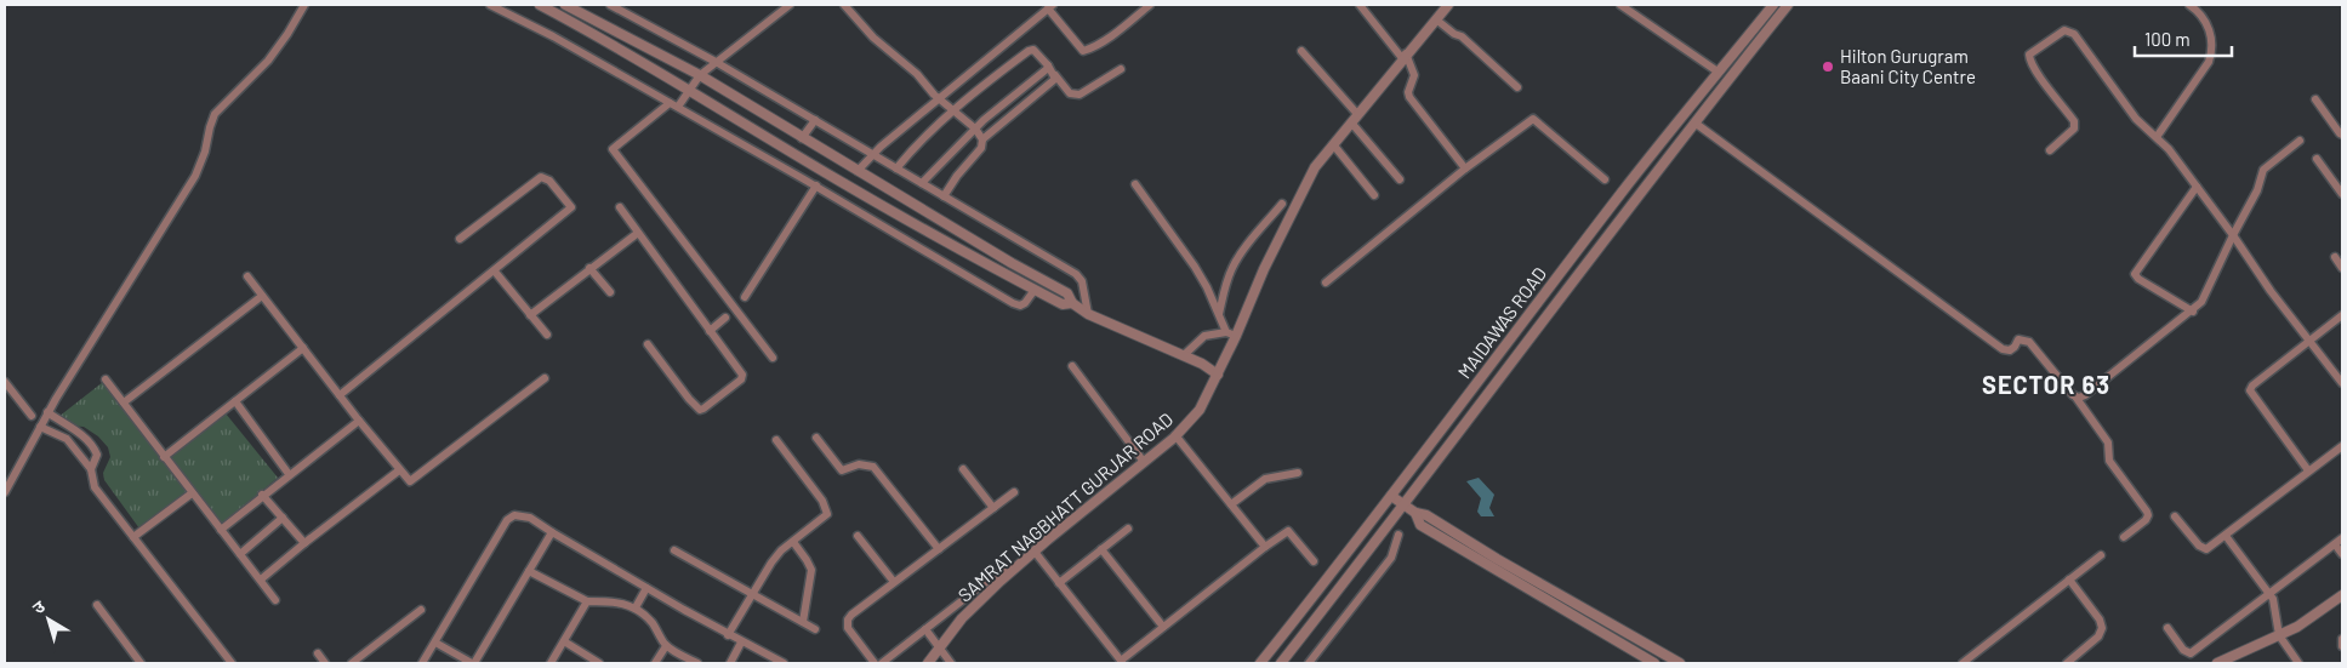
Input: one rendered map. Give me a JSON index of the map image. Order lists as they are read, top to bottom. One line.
{"streets":{"street":["MAIDAWAS ROAD","SAMRAT NAGBHATT GURJAR ROAD"]},"districts":["SECTOR 63"],"places":["Hilton Gurugram Baani City Centre"],"scale_bar":"100 m","north":"top left"}
